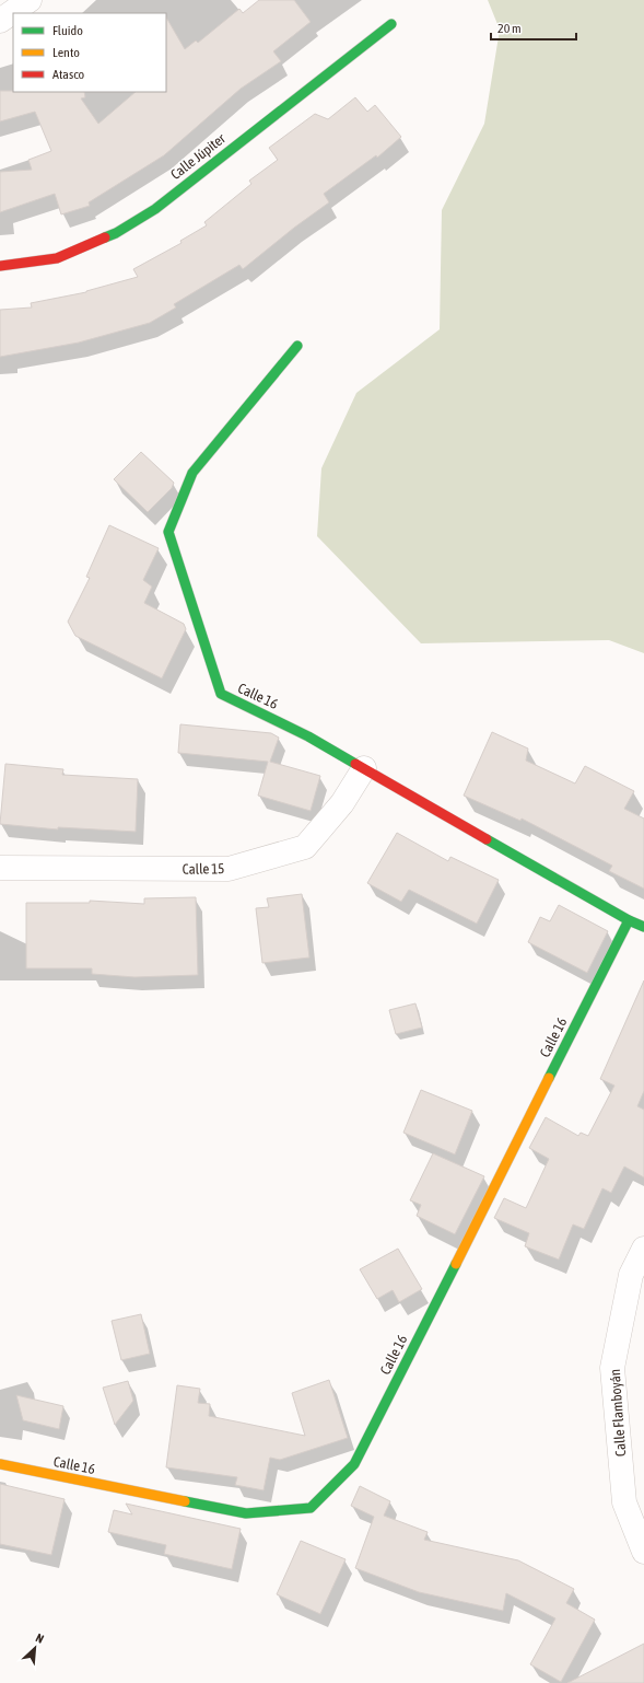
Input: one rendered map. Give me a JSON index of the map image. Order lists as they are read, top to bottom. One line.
{"streets":{"street":["Calle Júpiter","Calle 16","Calle 15","Calle Flamboyán"]},"crossings":[["Calle 16","Calle 15"]],"legend":["Fluido","Lento","Atasco"],"scale_bar":"20 m","north":"top right"}
